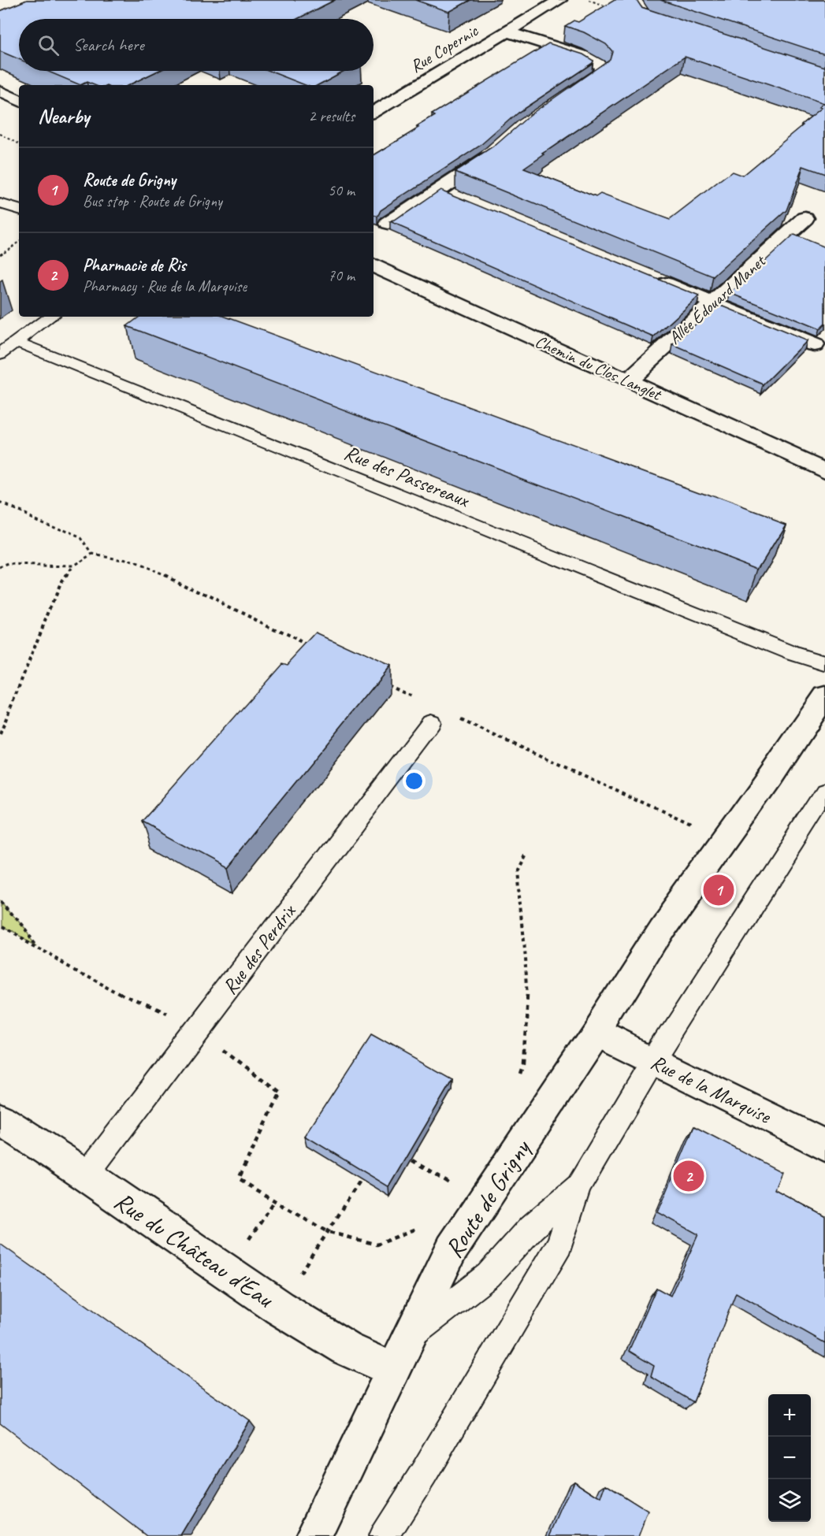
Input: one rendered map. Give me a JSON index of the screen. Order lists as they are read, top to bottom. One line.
{"streets":{"street":["Rue Copernic","Allée Édouard Manet","Chemin du Clos Langlet","Rue de la Marquise","Route de Grigny","Rue du Château d'Eau"],"lane":["Rue des Passereaux","Rue des Perdrix"]},"crossings":[["Allée Édouard Manet","Chemin du Clos Langlet"],["Rue des Perdrix","Rue du Château d'Eau"],["Rue de la Marquise","Route de Grigny"],["Route de Grigny","Rue du Château d'Eau"]],"page":{"search":"Search here","heading":["Nearby","2 results"],"list":[{"mark":"1","name":"Route de Grigny","note":"Bus stop · Route de Grigny","value":"50 m"},{"mark":"2","name":"Pharmacie de Ris","note":"Pharmacy · Rue de la Marquise","value":"70 m"}],"pins":["1","2"],"map_buttons":["+","−"]}}
